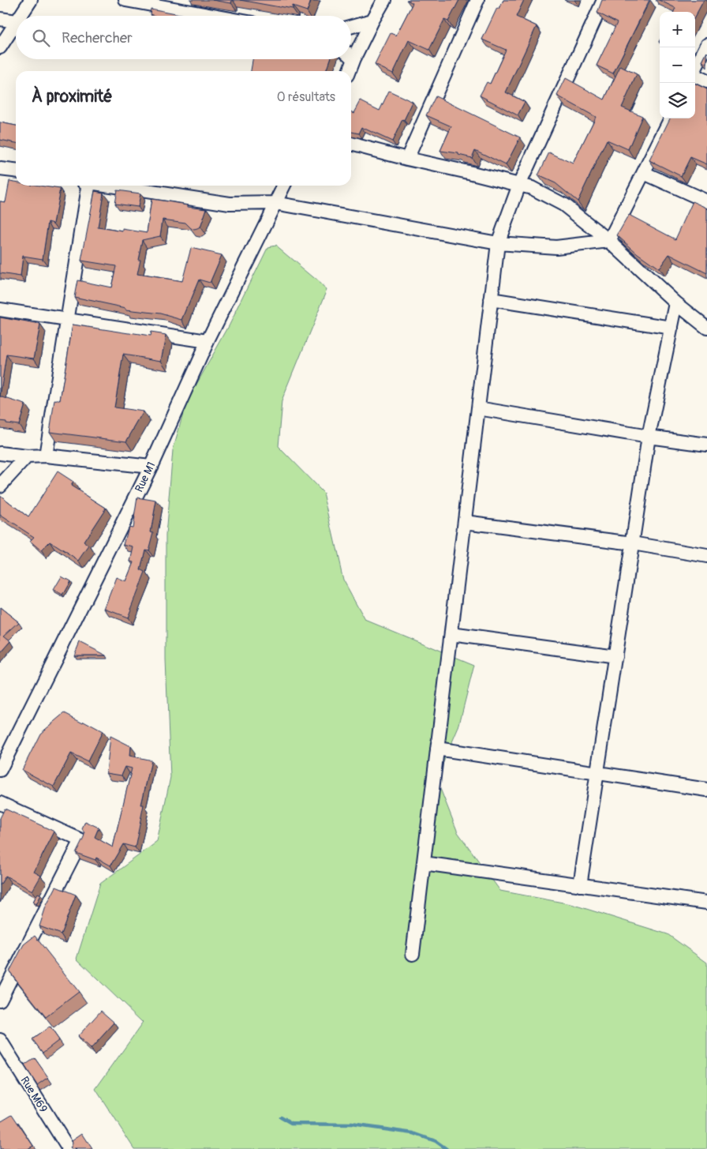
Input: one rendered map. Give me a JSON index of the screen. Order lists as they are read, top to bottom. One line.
{"streets":{"street":["Rue M1","Rue M69"]},"page":{"map_buttons":["+","−"],"search":"Rechercher","heading":["À proximité","0 résultats"]}}
